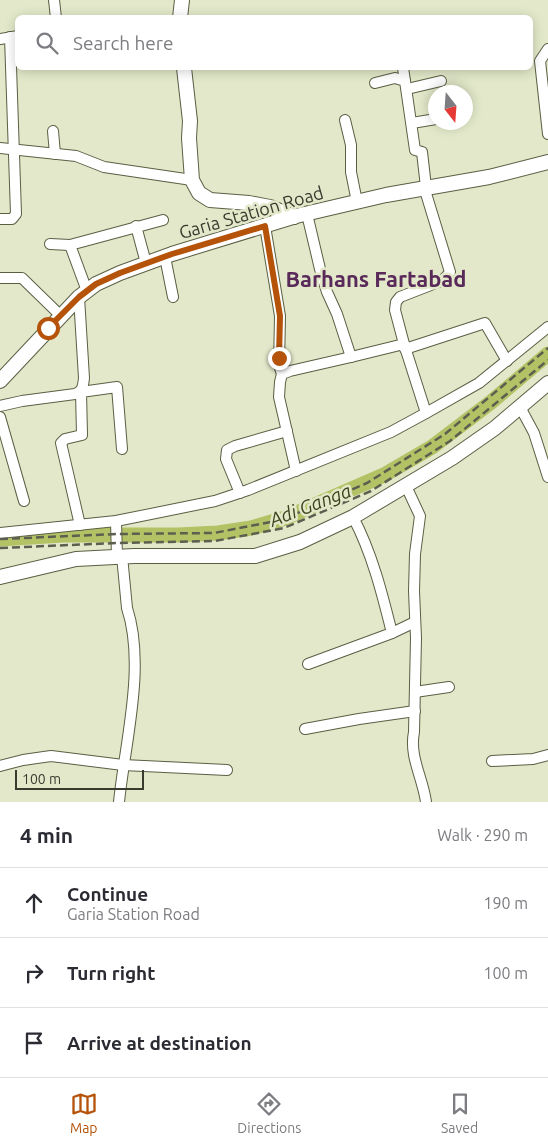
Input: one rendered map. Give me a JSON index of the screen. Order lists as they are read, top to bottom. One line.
{"streets":{"street":["Garia Station Road"]},"districts":["Barhans Fartabad"],"water":["Adi Ganga"],"scale_bar":"100 m","north":"bottom","page":{"search":"Search here","scale":"100 m","heading":["4 min","Walk · 290 m"],"list":[["Continue","Garia Station Road","190 m"],["Turn right","100 m"],"Arrive at destination"],"nav":["Map","Directions","Saved"]}}
